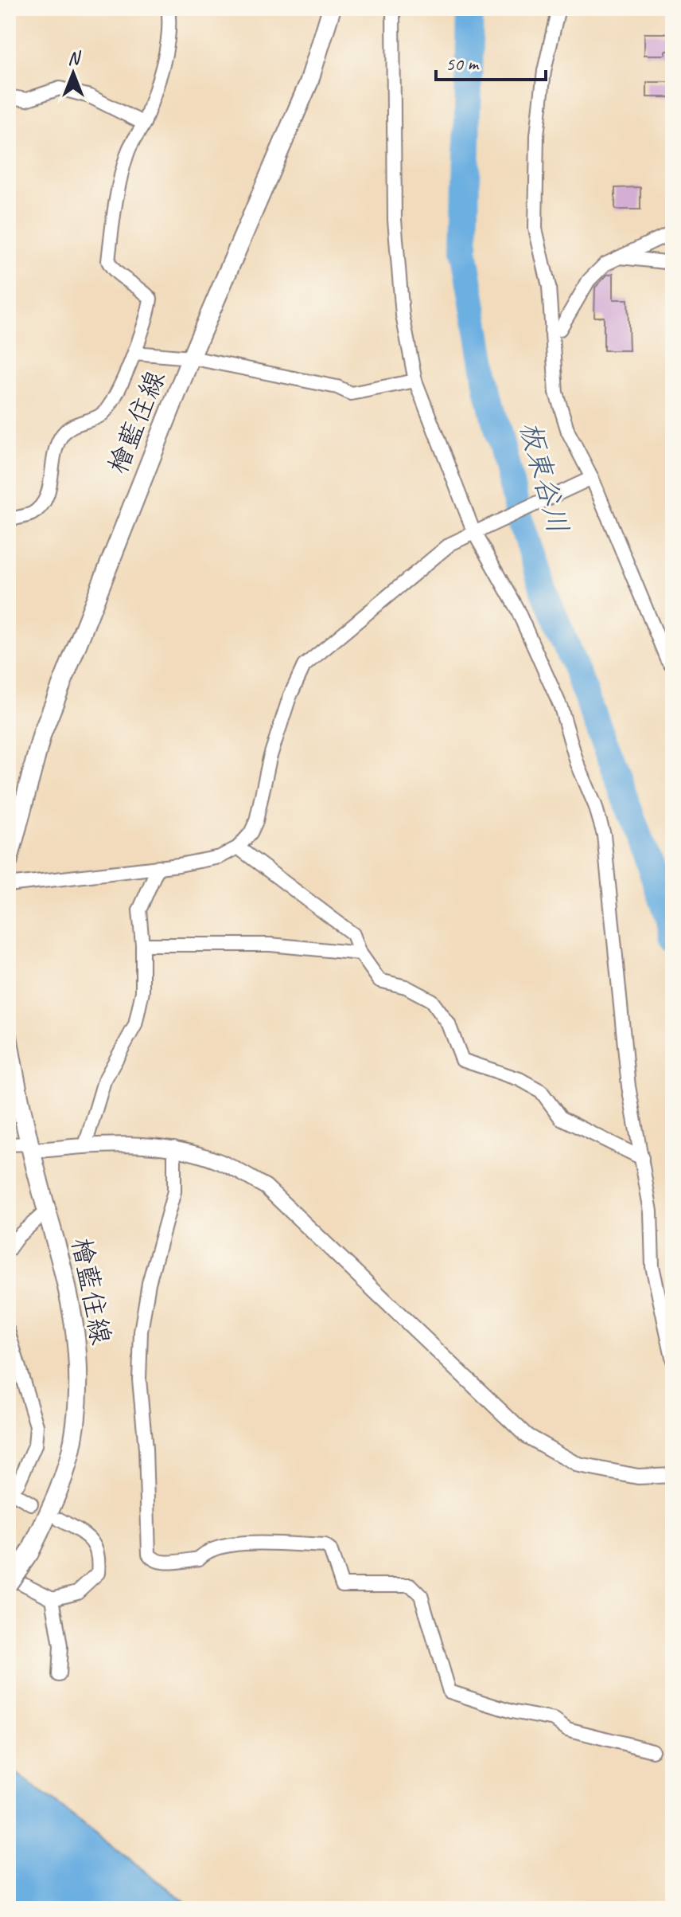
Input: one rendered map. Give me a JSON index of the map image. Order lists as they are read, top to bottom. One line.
{"streets":{"main road":["檜藍住線"]},"water":["板東谷川"],"scale_bar":"50 m","north":"top"}
